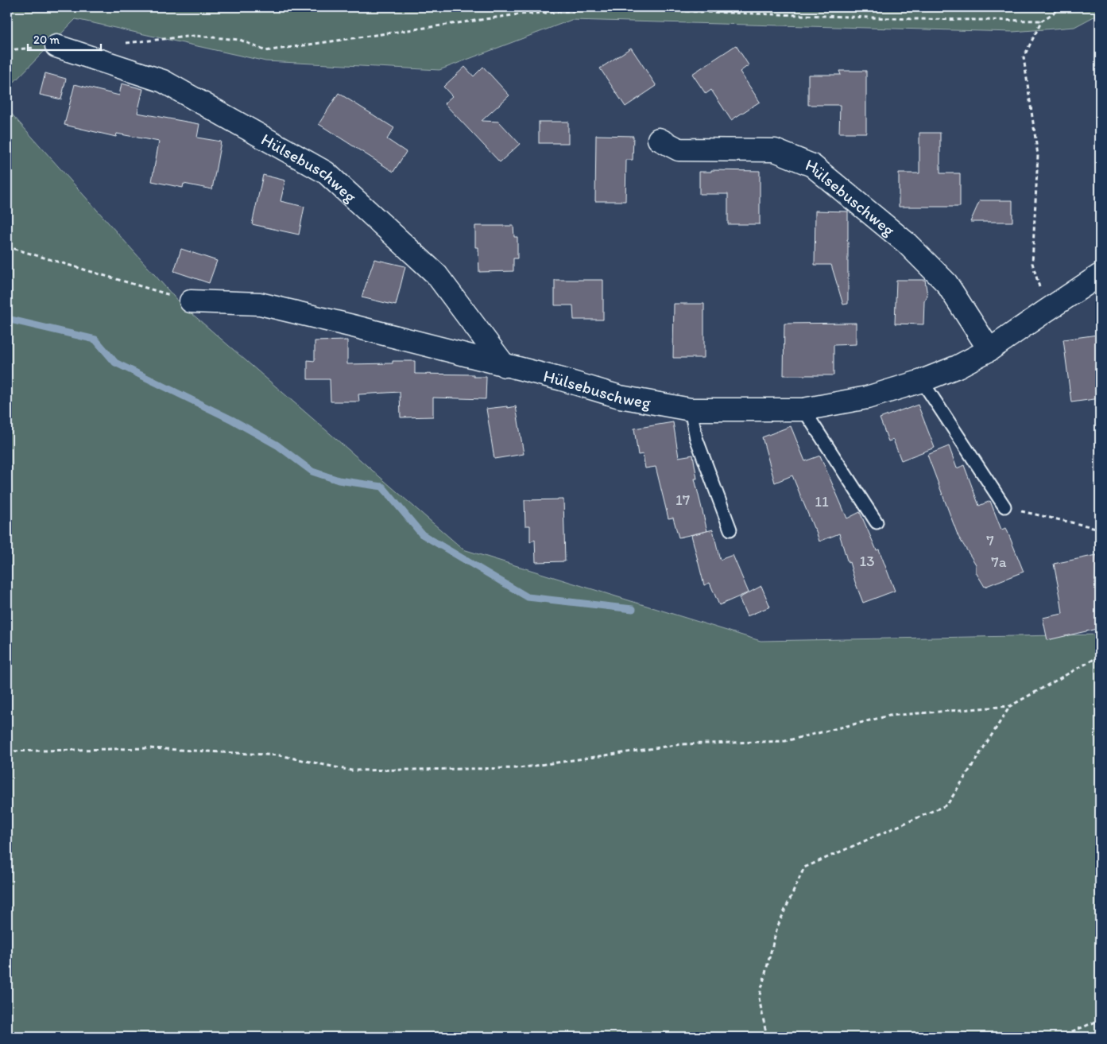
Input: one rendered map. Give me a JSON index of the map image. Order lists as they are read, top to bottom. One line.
{"streets":{"street":["Hülsebuschweg"]},"house_numbers":["17","11","7","13","7a"],"scale_bar":"20 m"}
